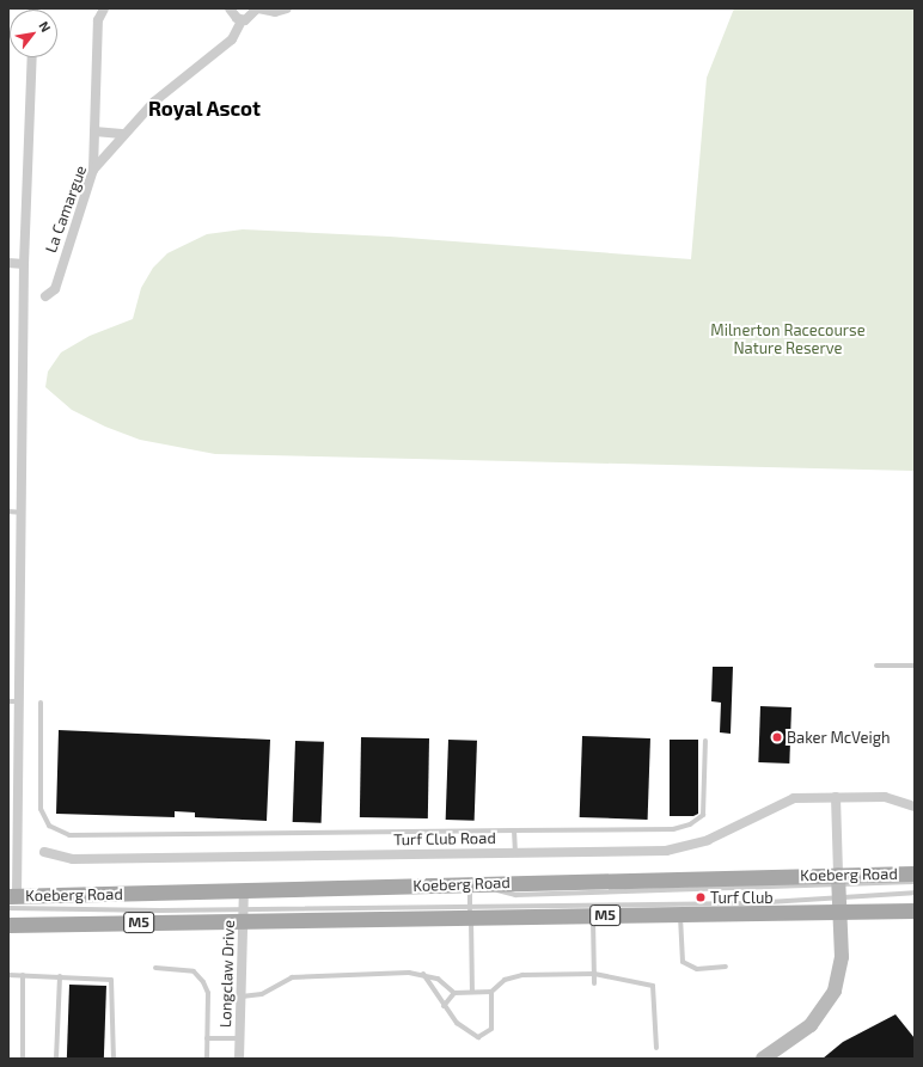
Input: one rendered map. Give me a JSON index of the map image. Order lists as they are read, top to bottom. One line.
{"streets":{"main road":["Koeberg Road","M5"],"street":["La Camargue","Turf Club Road","Longclaw Drive"]},"crossings":[["Koeberg Road","Longclaw Drive"]],"districts":["Royal Ascot"],"parks":["Milnerton Racecourse Nature Reserve"],"places":["Baker McVeigh","Turf Club"],"north":"top right"}
